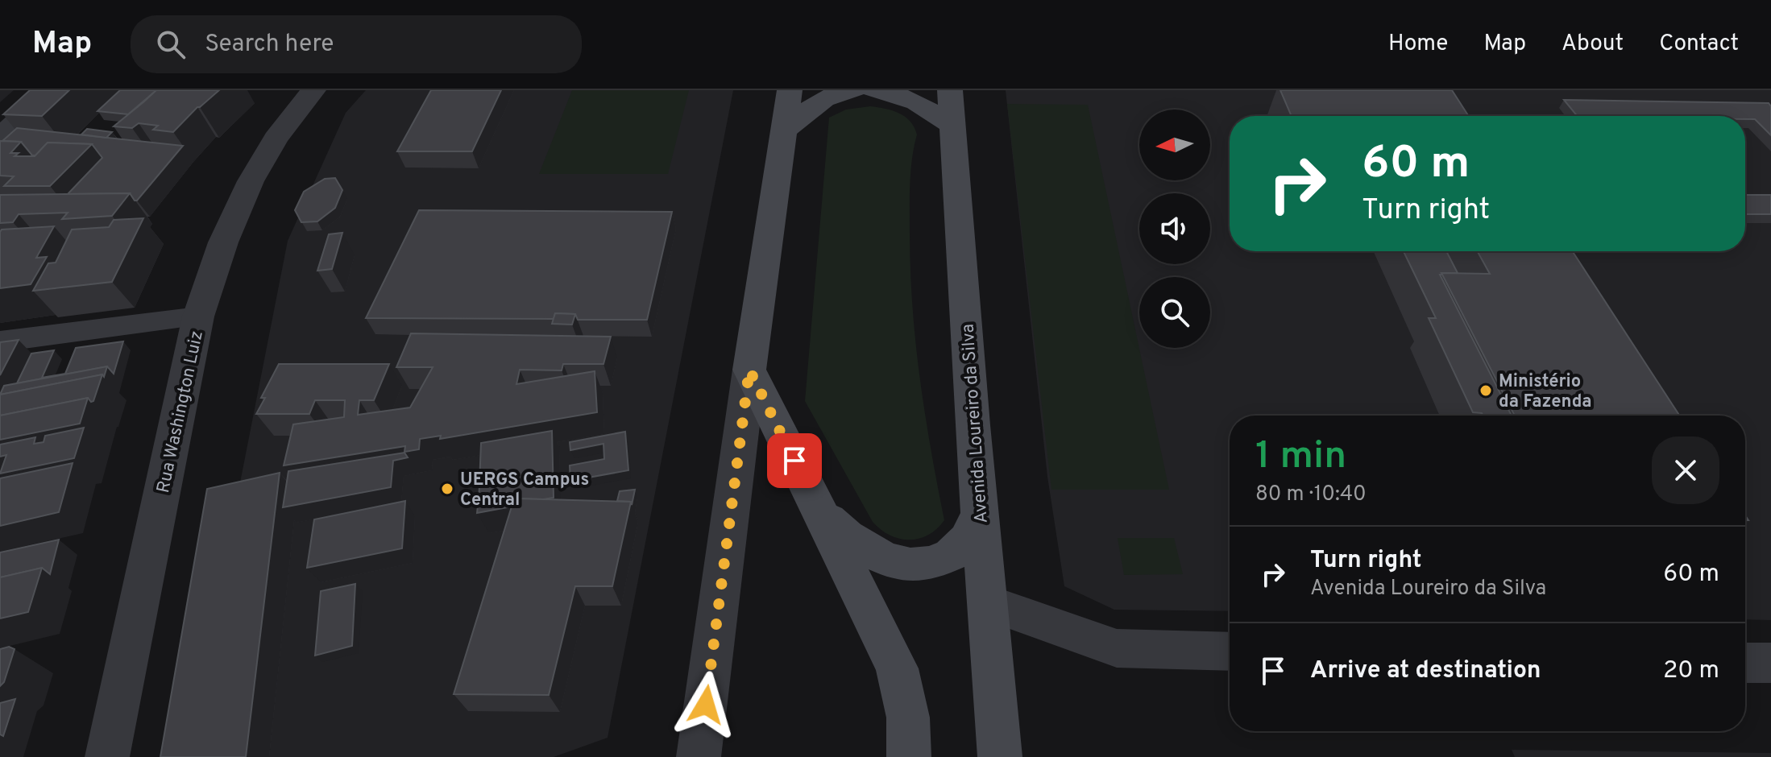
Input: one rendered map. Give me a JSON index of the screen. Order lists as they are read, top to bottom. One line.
{"streets":{"main road":["Avenida Loureiro da Silva"],"street":["Rua Washington Luiz"]},"places":["Ministério da Fazenda","UERGS Campus Central"],"north":"left","page":{"header":"Map","search":"Search here","nav":["Home","Map","About","Contact"],"turn":["60 m","Turn right"],"heading":["1 min","80 m · 10:40"],"list":[{"name":"Turn right","note":"Avenida Loureiro da Silva","value":"60 m"},{"name":"Arrive at destination","value":"20 m"}]}}
